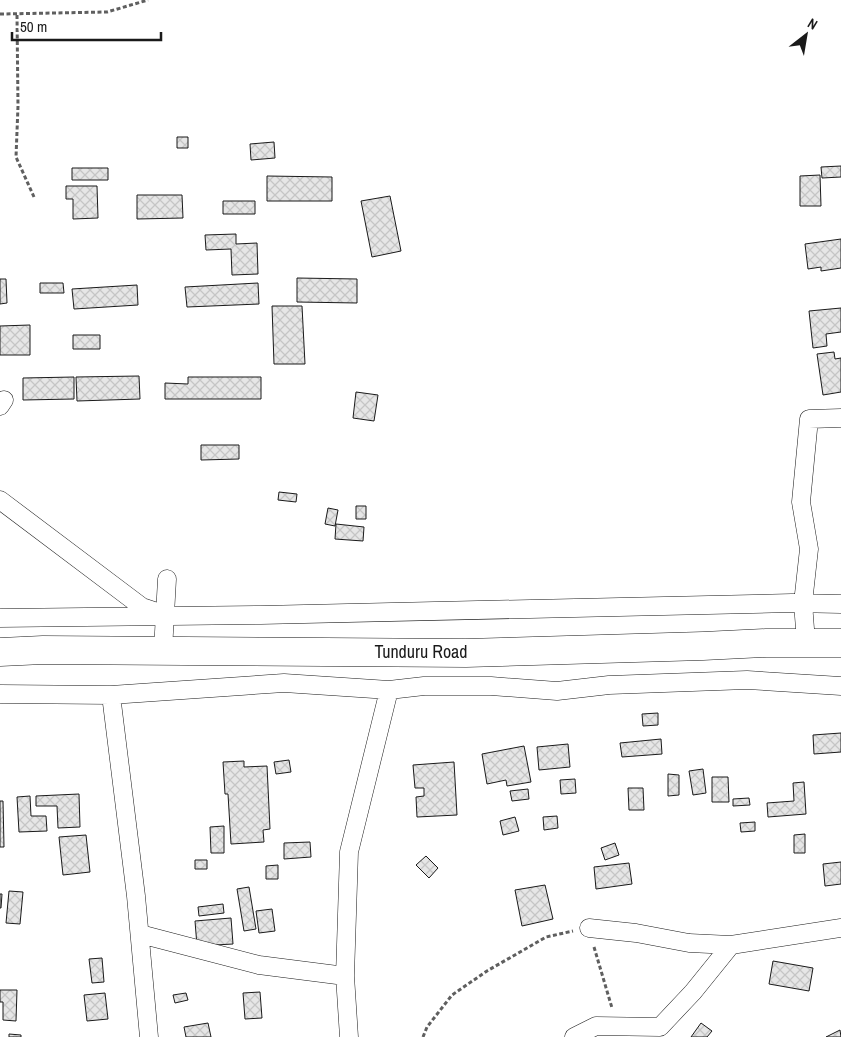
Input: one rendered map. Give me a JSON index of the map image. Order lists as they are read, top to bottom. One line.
{"streets":{"highway":["Tunduru Road"]},"scale_bar":"50 m","north":"top right"}
